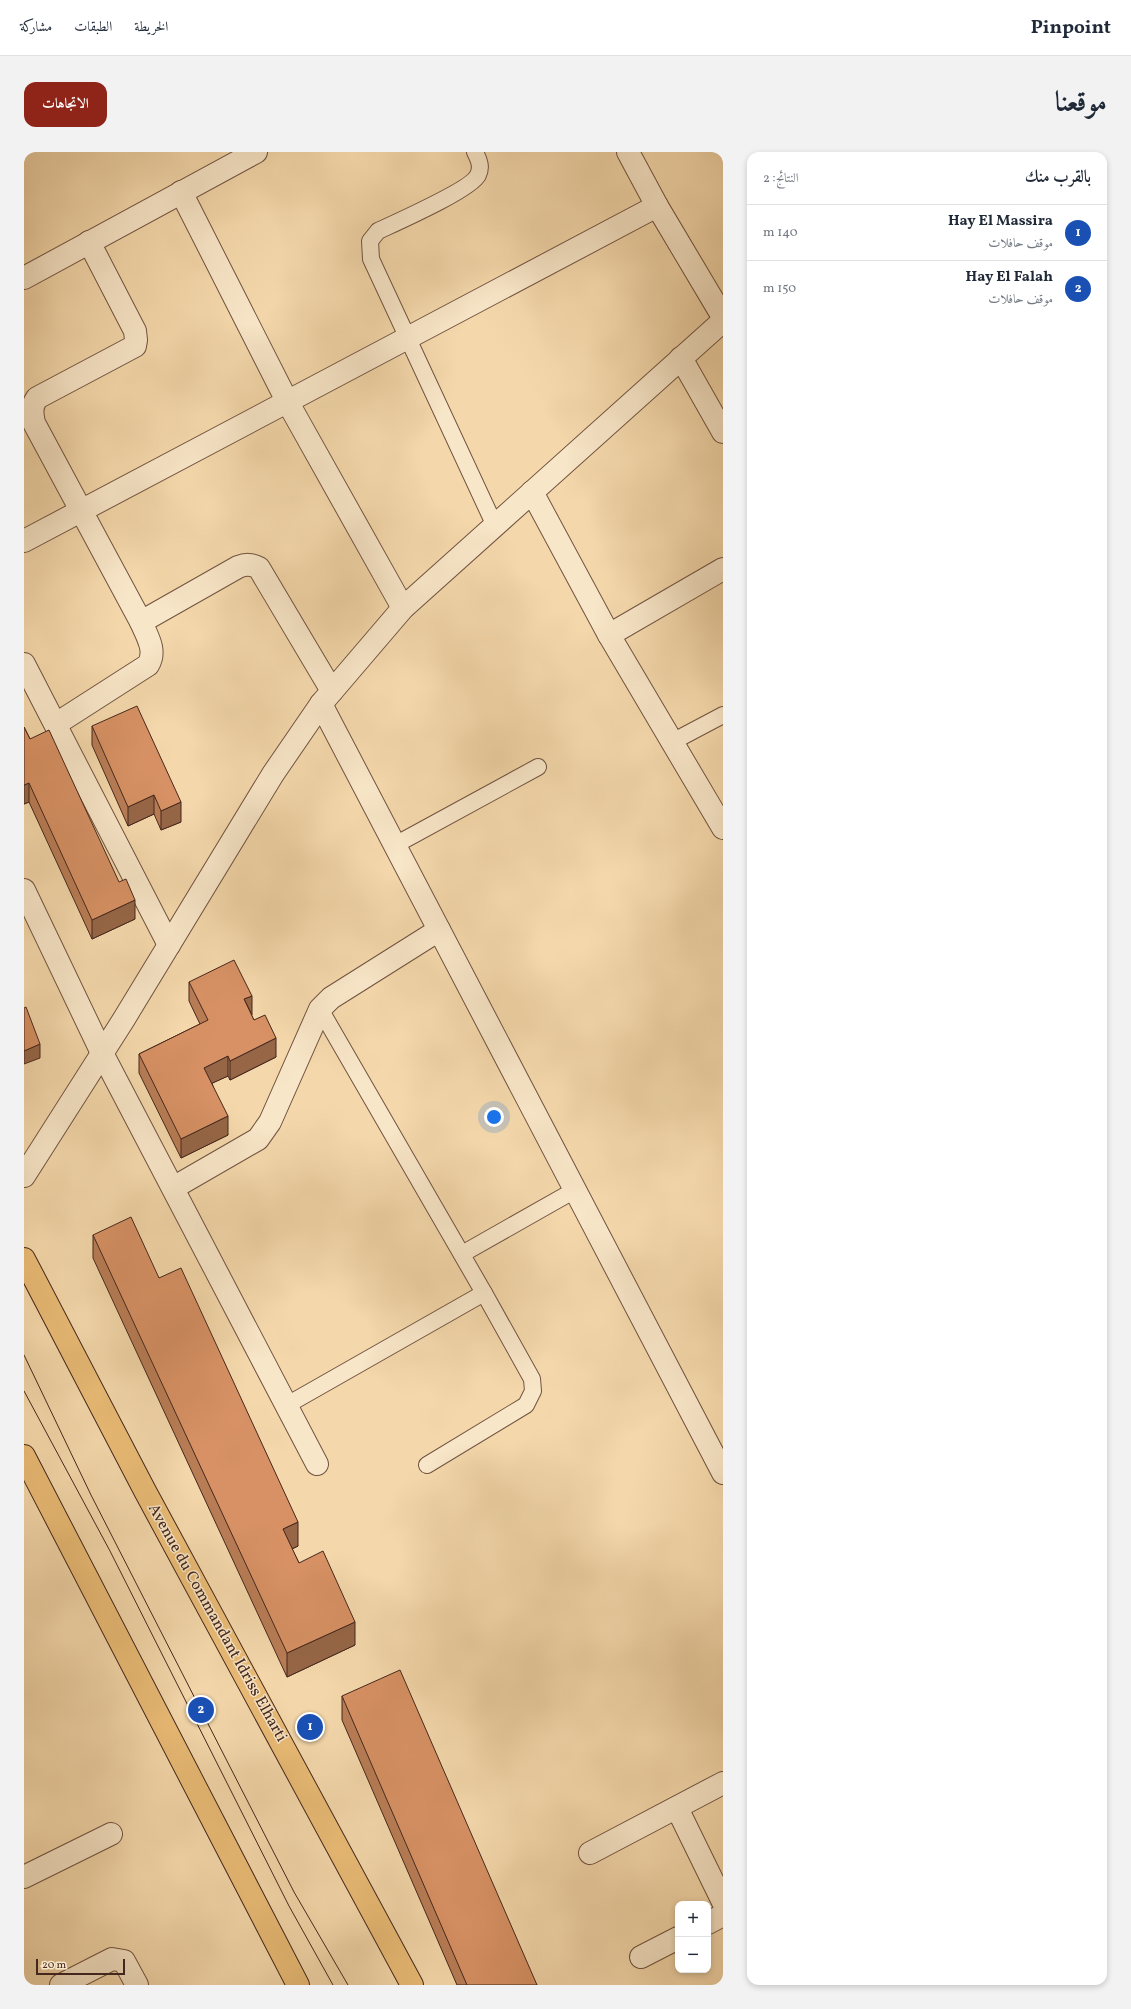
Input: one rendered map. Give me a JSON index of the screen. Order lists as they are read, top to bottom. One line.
{"streets":{"main road":["Avenue du Commandant Idriss Elharti"]},"scale_bar":"20 m","page":{"header":"Pinpoint","nav":["الخريطة","الطبقات","مشاركة"],"title":"موقعنا","buttons":"الاتجاهات","heading":["بالقرب منك","النتائج: 2"],"list":[{"mark":"1","name":"Hay El Massira","note":"موقف حافلات","value":"140 m"},{"mark":"2","name":"Hay El Falah","note":"موقف حافلات","value":"150 m"}],"pins":["2","1"],"map_buttons":["+","−"],"scale":"20 m"}}
